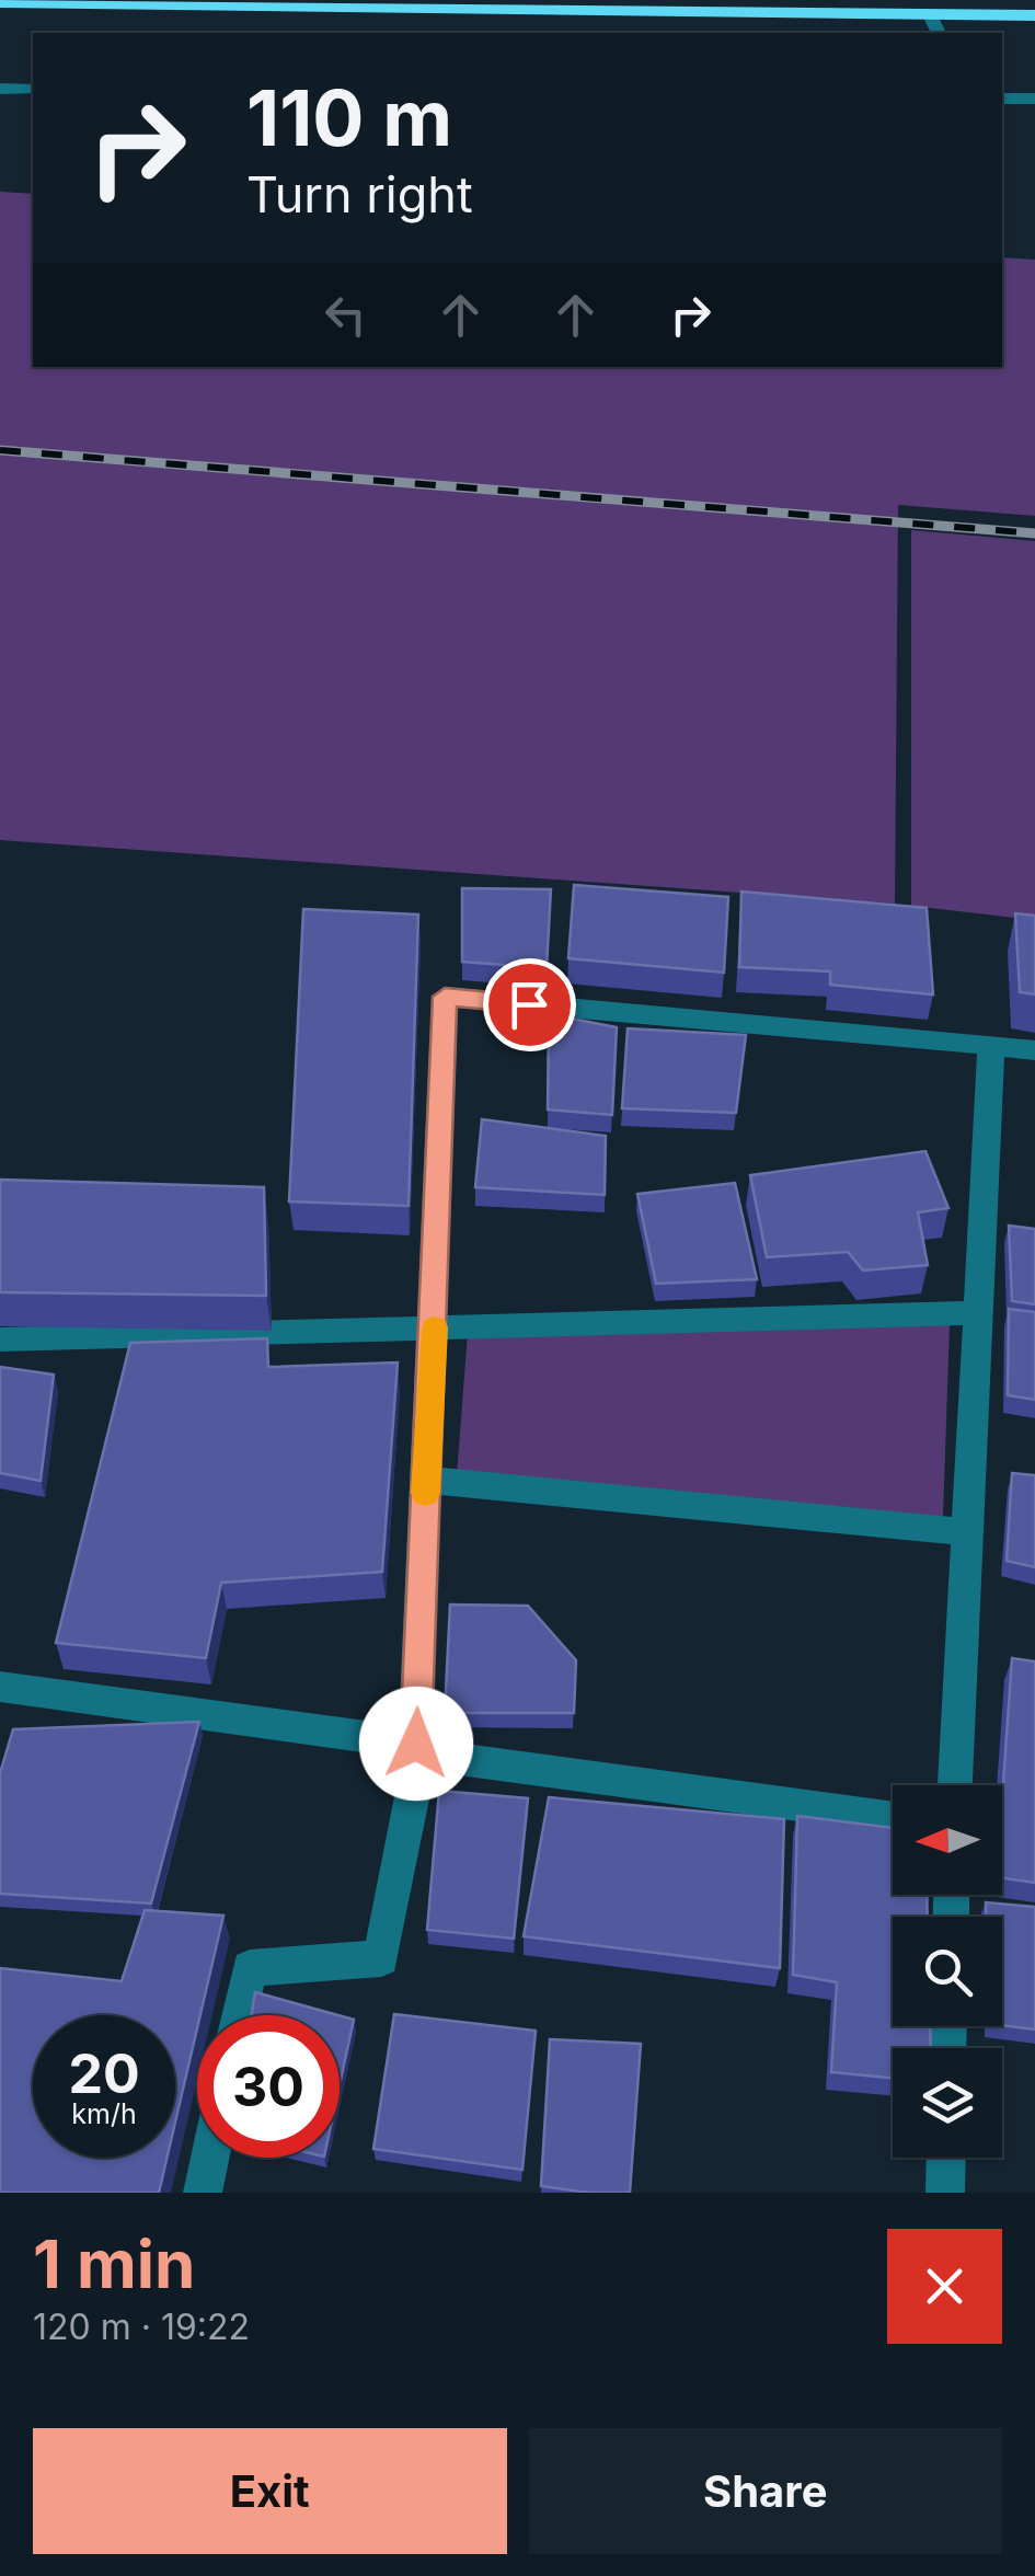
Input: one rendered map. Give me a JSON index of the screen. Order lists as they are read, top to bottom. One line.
{"north":"left","page":{"turn":["110 m","Turn right"],"speed":"20 km/h","limit":"30","heading":["1 min","120 m · 19:22"],"buttons":["Exit","Share"]}}
